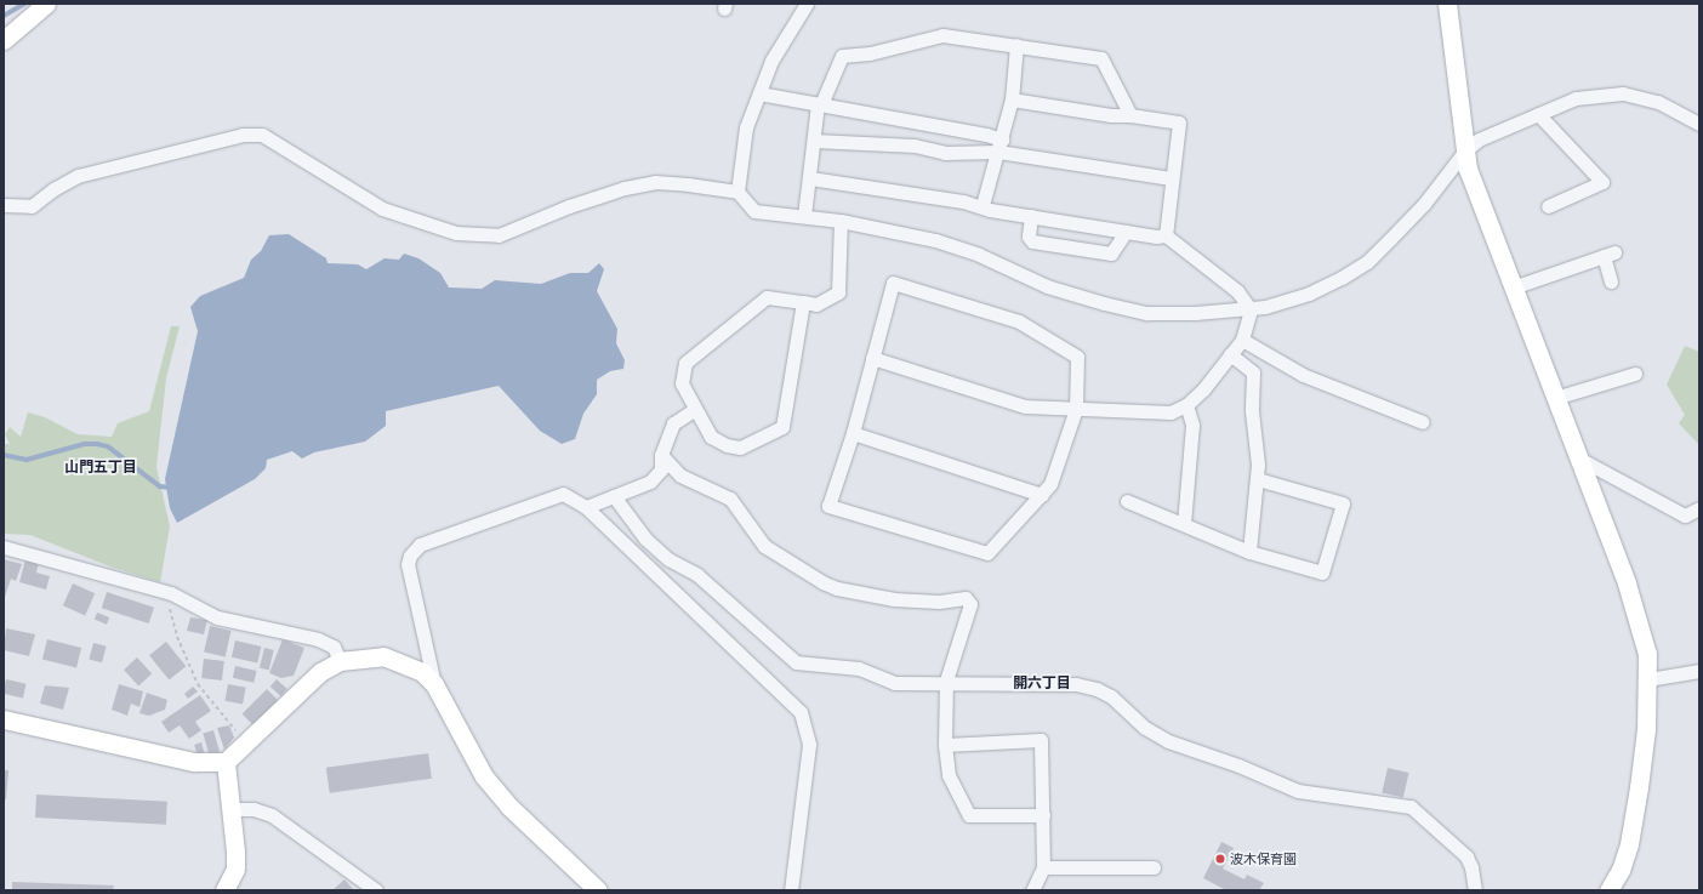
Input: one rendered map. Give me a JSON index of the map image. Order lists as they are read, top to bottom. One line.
{"districts":["山門五丁目","開六丁目"],"places":["波木保育園"]}
